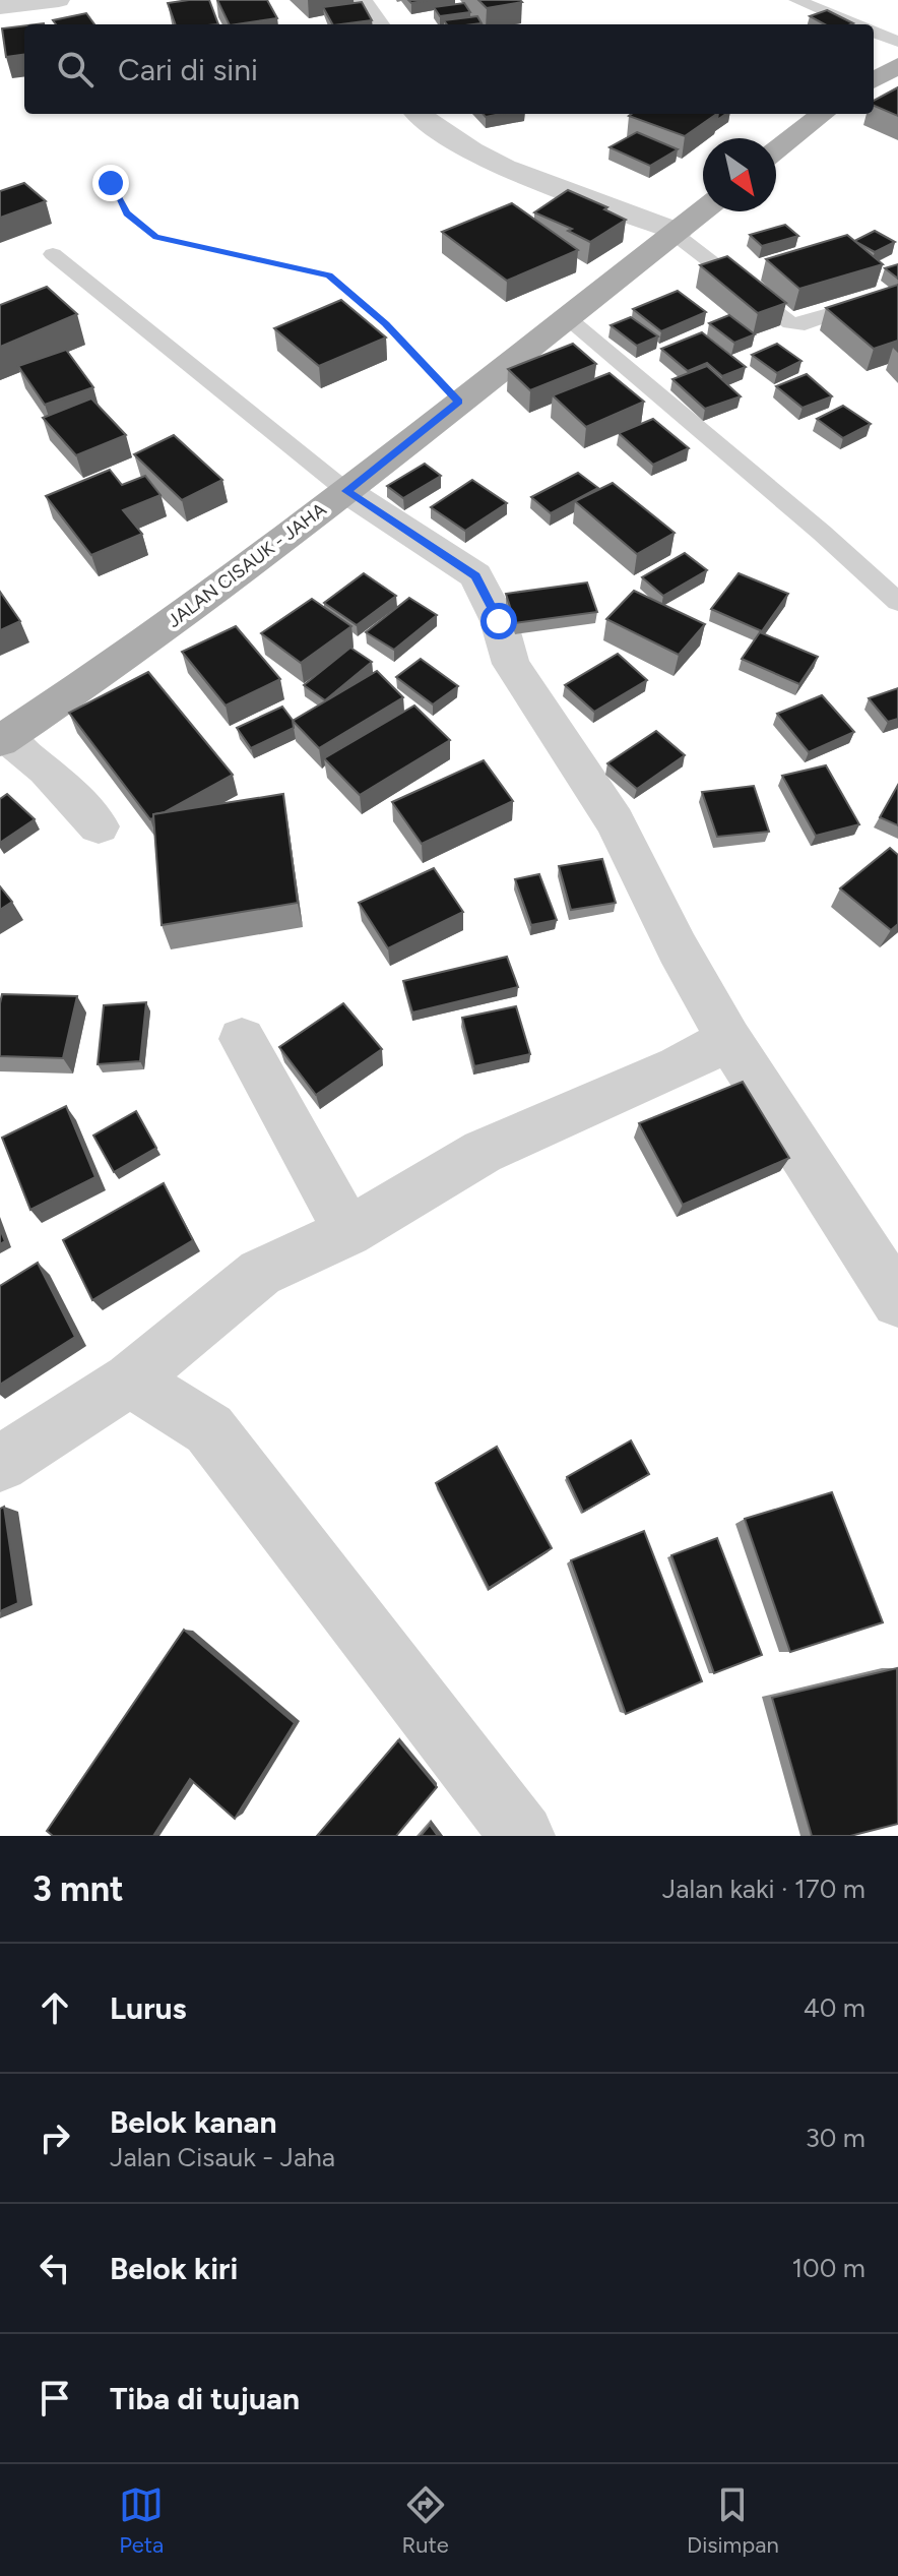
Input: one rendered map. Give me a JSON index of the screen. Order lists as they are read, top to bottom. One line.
{"streets":{"main road":["JALAN CISAUK - JAHA"]},"north":"bottom right","page":{"search":"Cari di sini","heading":["3 mnt","Jalan kaki · 170 m"],"list":[["Lurus","40 m"],["Belok kanan","Jalan Cisauk - Jaha","30 m"],["Belok kiri","100 m"],"Tiba di tujuan"],"nav":["Peta","Rute","Disimpan"]}}
